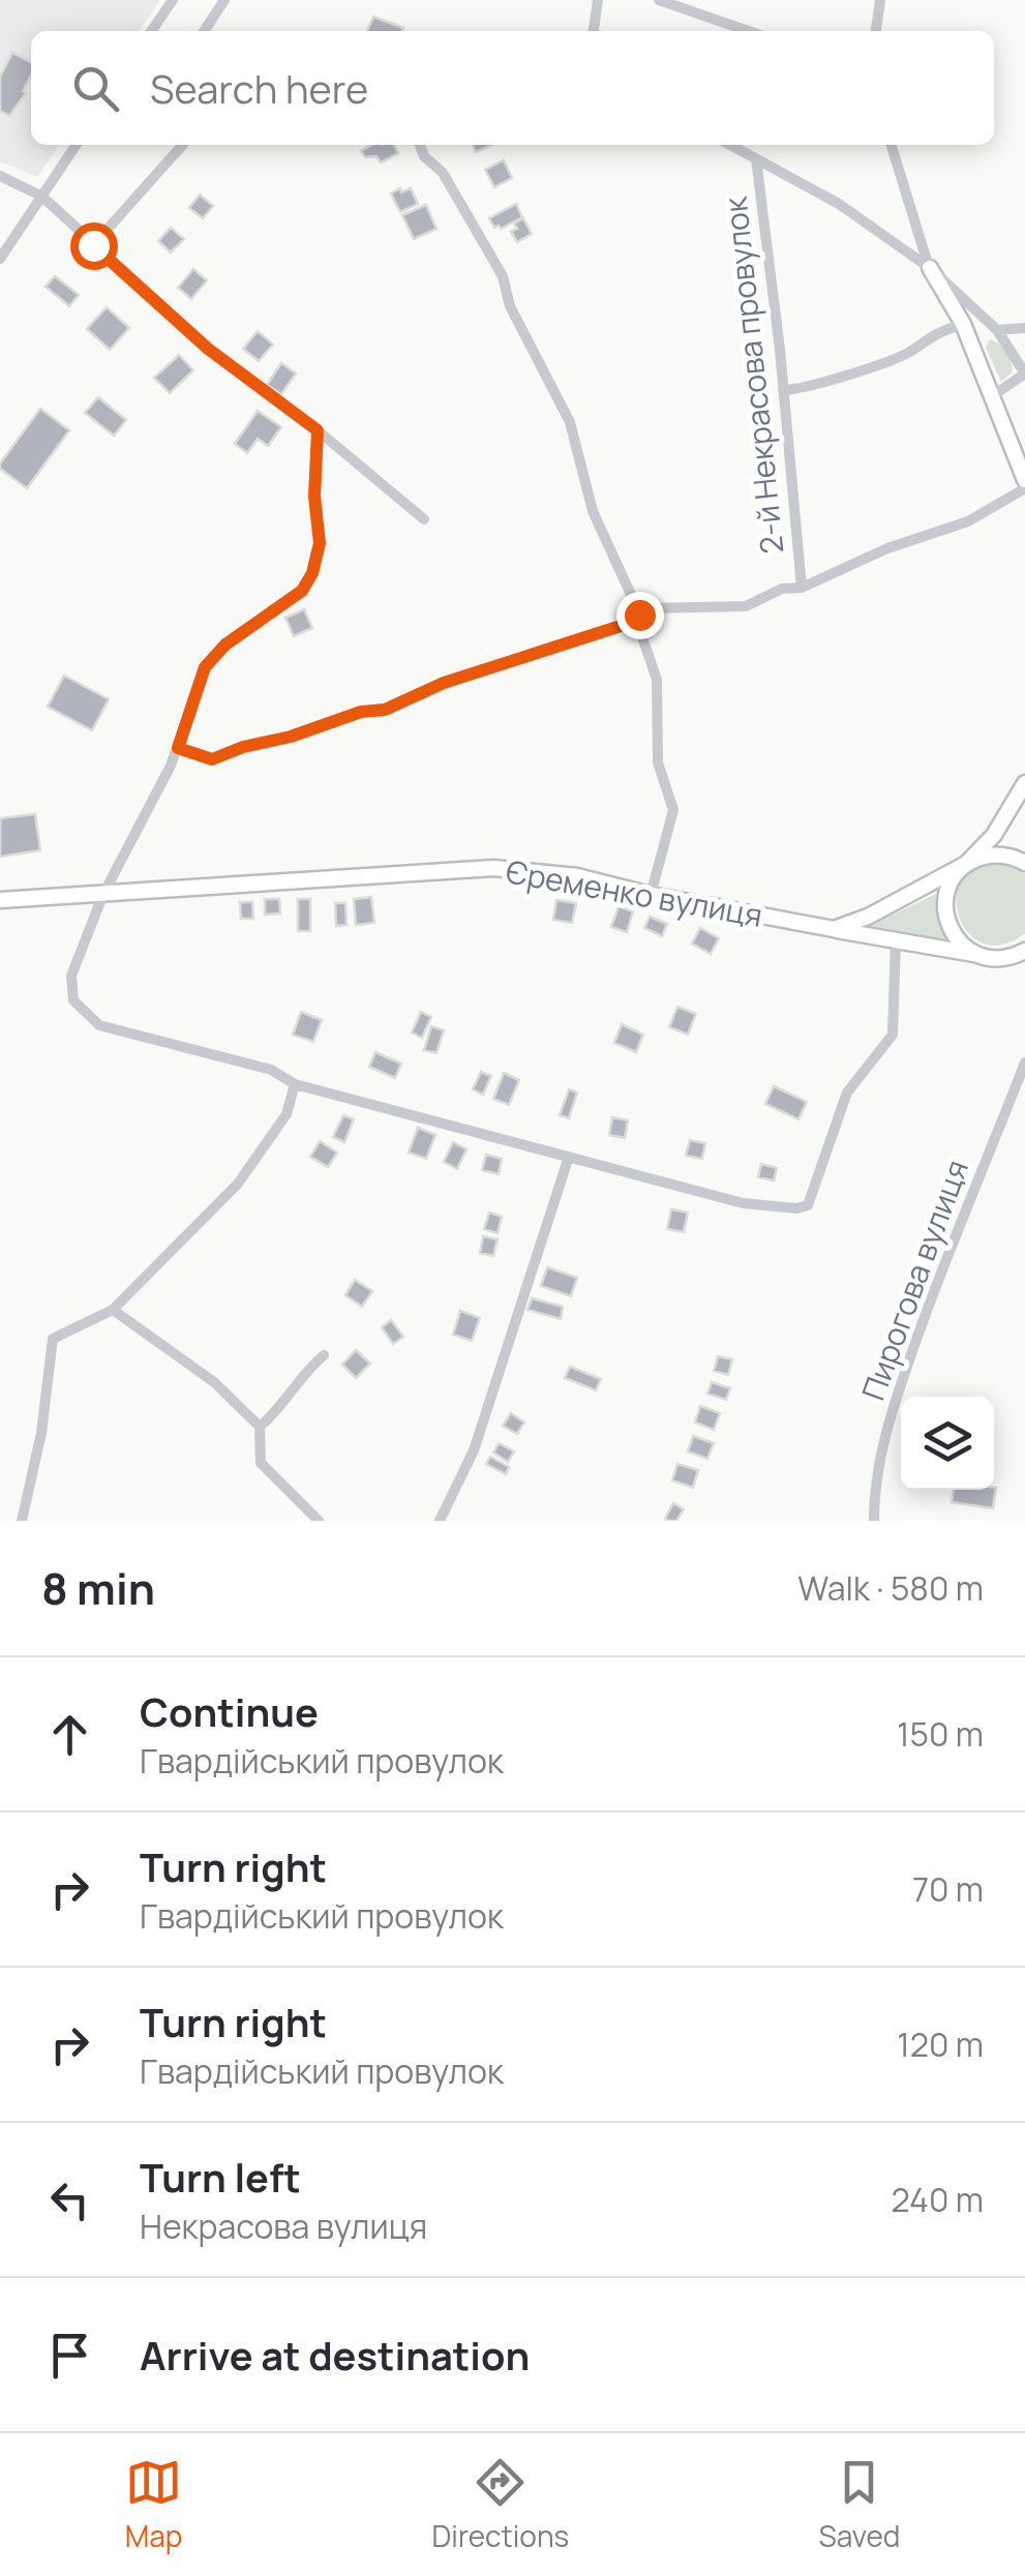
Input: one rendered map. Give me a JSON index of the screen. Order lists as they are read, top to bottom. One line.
{"streets":{"street":["2-й Некрасова провулок","Єременко вулиця","Пирогова вулиця"]},"page":{"search":"Search here","heading":["8 min","Walk · 580 m"],"list":[["Continue","Гвардійський провулок","150 m"],["Turn right","Гвардійський провулок","70 m"],["Turn right","Гвардійський провулок","120 m"],["Turn left","Некрасова вулиця","240 m"],"Arrive at destination"],"nav":["Map","Directions","Saved"]}}
